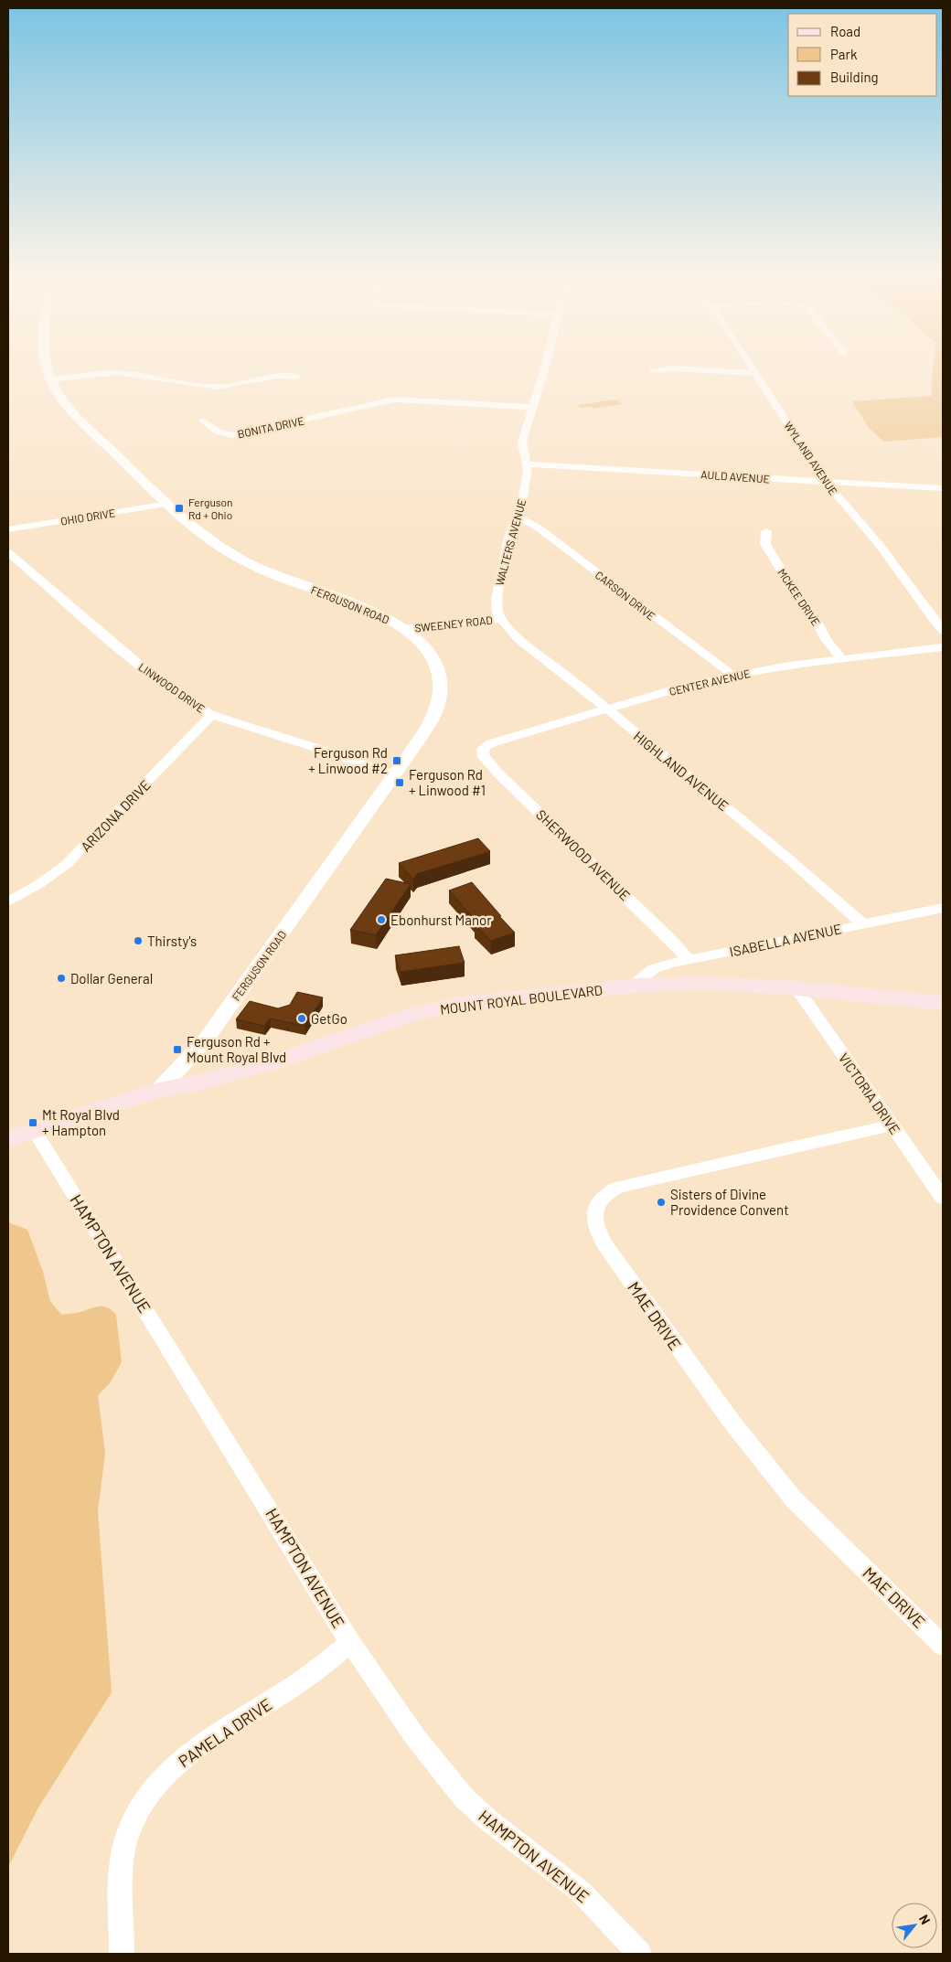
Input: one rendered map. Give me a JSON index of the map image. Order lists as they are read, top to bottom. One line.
{"streets":{"main road":["MOUNT ROYAL BOULEVARD"],"street":["BONITA DRIVE","WYLAND AVENUE","AULD AVENUE","OHIO DRIVE","WALTERS AVENUE","CARSON DRIVE","MCKEE DRIVE","FERGUSON ROAD","SWEENEY ROAD","CENTER AVENUE","LINWOOD DRIVE","HIGHLAND AVENUE","ARIZONA DRIVE","SHERWOOD AVENUE","ISABELLA AVENUE","VICTORIA DRIVE","HAMPTON AVENUE","MAE DRIVE","PAMELA DRIVE"]},"crossings":[["WYLAND AVENUE","AULD AVENUE"],["AULD AVENUE","WALTERS AVENUE"],["OHIO DRIVE","FERGUSON ROAD"],["WALTERS AVENUE","CARSON DRIVE"],["WALTERS AVENUE","SWEENEY ROAD"],["WALTERS AVENUE","HIGHLAND AVENUE"],["CARSON DRIVE","CENTER AVENUE"],["MCKEE DRIVE","CENTER AVENUE"],["FERGUSON ROAD","SWEENEY ROAD"],["FERGUSON ROAD","LINWOOD DRIVE"],["FERGUSON ROAD","MOUNT ROYAL BOULEVARD"],["SWEENEY ROAD","HIGHLAND AVENUE"],["CENTER AVENUE","HIGHLAND AVENUE"],["CENTER AVENUE","SHERWOOD AVENUE"],["LINWOOD DRIVE","ARIZONA DRIVE"],["HIGHLAND AVENUE","ISABELLA AVENUE"],["SHERWOOD AVENUE","ISABELLA AVENUE"],["ISABELLA AVENUE","MOUNT ROYAL BOULEVARD"],["MOUNT ROYAL BOULEVARD","VICTORIA DRIVE"],["MOUNT ROYAL BOULEVARD","HAMPTON AVENUE"],["VICTORIA DRIVE","MAE DRIVE"],["HAMPTON AVENUE","PAMELA DRIVE"]],"places":{"transit":["Ferguson Rd + Ohio","Ferguson Rd + Linwood #2","Ferguson Rd + Linwood #1","Ferguson Rd + Mount Royal Blvd","Mt Royal Blvd + Hampton"],"other":["Ebonhurst Manor","Thirsty's","Dollar General","GetGo","Sisters of Divine Providence Convent"]},"legend":["Road","Park","Building"],"north":"top right"}
